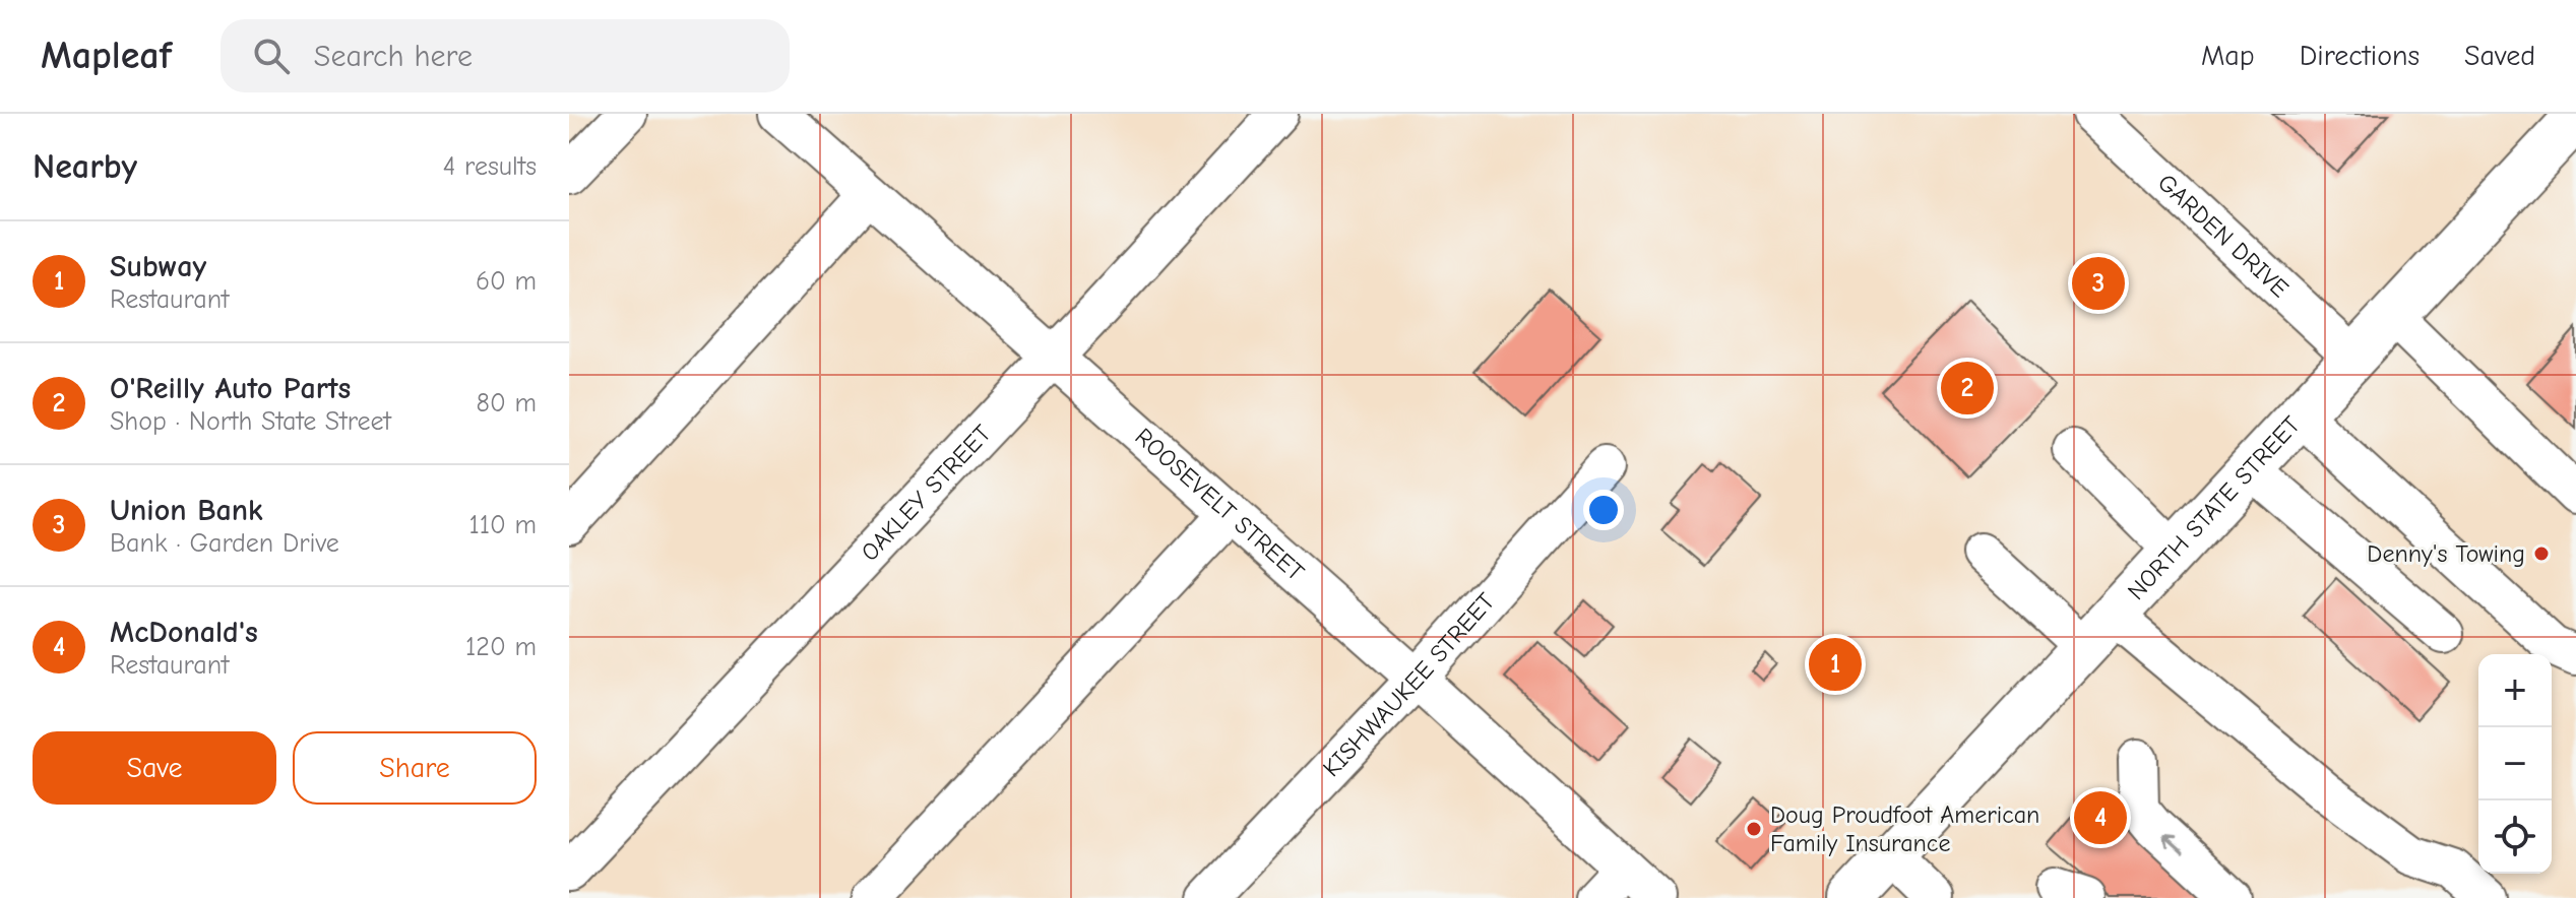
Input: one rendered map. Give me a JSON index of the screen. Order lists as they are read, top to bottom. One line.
{"streets":{"main road":["NORTH STATE STREET"],"street":["GARDEN DRIVE","OAKLEY STREET","ROOSEVELT STREET","KISHWAUKEE STREET"]},"crossings":[["GARDEN DRIVE","NORTH STATE STREET"],["OAKLEY STREET","ROOSEVELT STREET"],["ROOSEVELT STREET","KISHWAUKEE STREET"]],"places":["Denny's Towing","Doug Proudfoot American Family Insurance"],"page":{"header":"Mapleaf","search":"Search here","nav":["Map","Directions","Saved"],"heading":["Nearby","4 results"],"list":[{"mark":"1","name":"Subway","note":"Restaurant","value":"60 m"},{"mark":"2","name":"O'Reilly Auto Parts","note":"Shop · North State Street","value":"80 m"},{"mark":"3","name":"Union Bank","note":"Bank · Garden Drive","value":"110 m"},{"mark":"4","name":"McDonald's","note":"Restaurant","value":"120 m"}],"pins":["3","2","1","4"],"map_buttons":["+","−"],"buttons":["Save","Share"]}}
